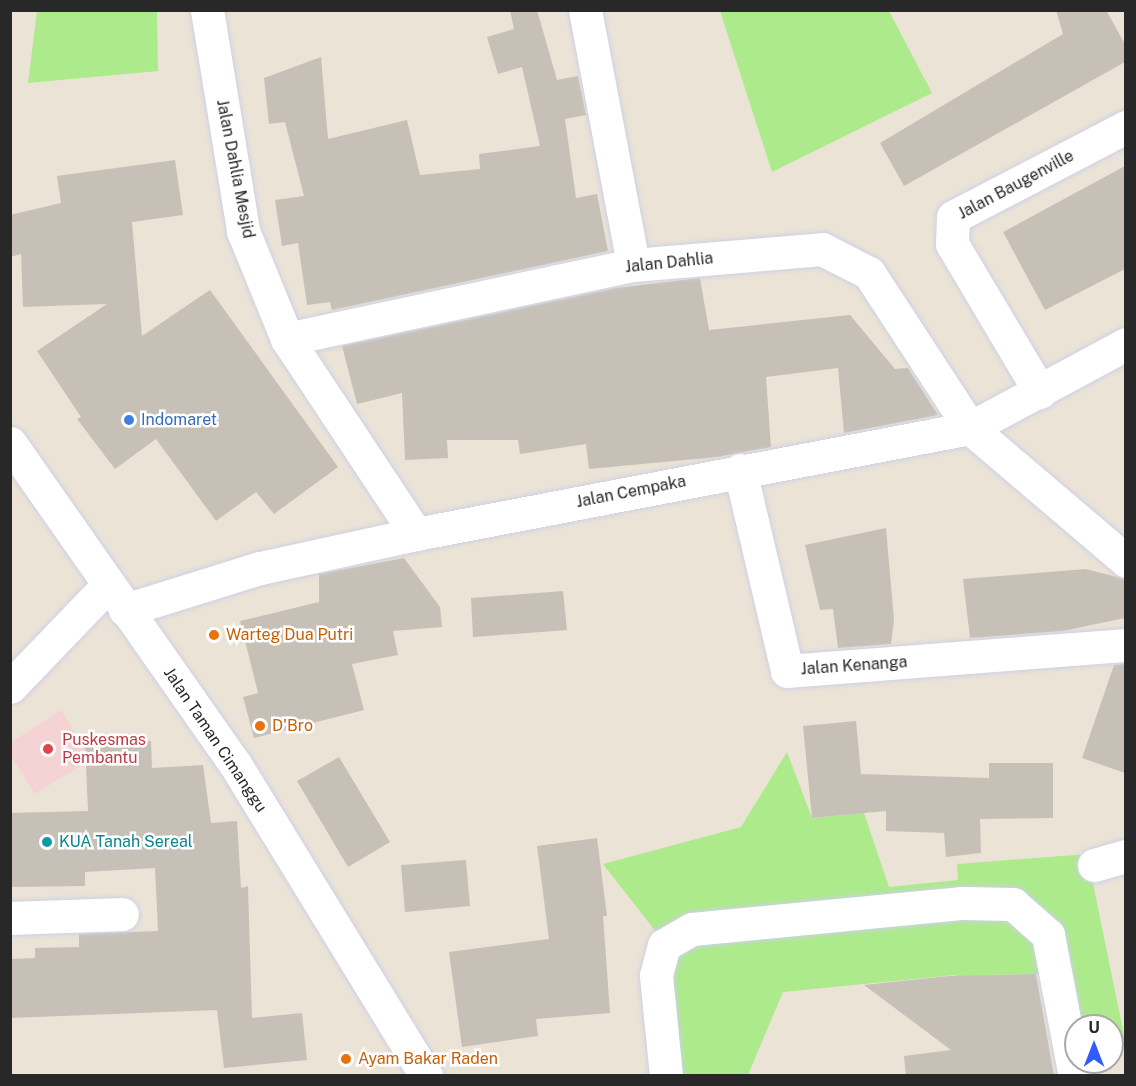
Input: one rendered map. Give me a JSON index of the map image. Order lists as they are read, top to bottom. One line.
{"streets":{"street":["Jalan Dahlia Mesjid","Jalan Baugenville","Jalan Dahlia","Jalan Cempaka","Jalan Kenanga","Jalan Taman Cimanggu"]},"crossings":[["Jalan Dahlia Mesjid","Jalan Dahlia"],["Jalan Dahlia Mesjid","Jalan Cempaka"],["Jalan Baugenville","Jalan Cempaka"],["Jalan Dahlia","Jalan Cempaka"],["Jalan Cempaka","Jalan Kenanga"],["Jalan Cempaka","Jalan Taman Cimanggu"]],"places":["Indomaret","Warteg Dua Putri","D'Bro","Puskesmas Pembantu","KUA Tanah Sereal","Ayam Bakar Raden"],"north":"top"}
